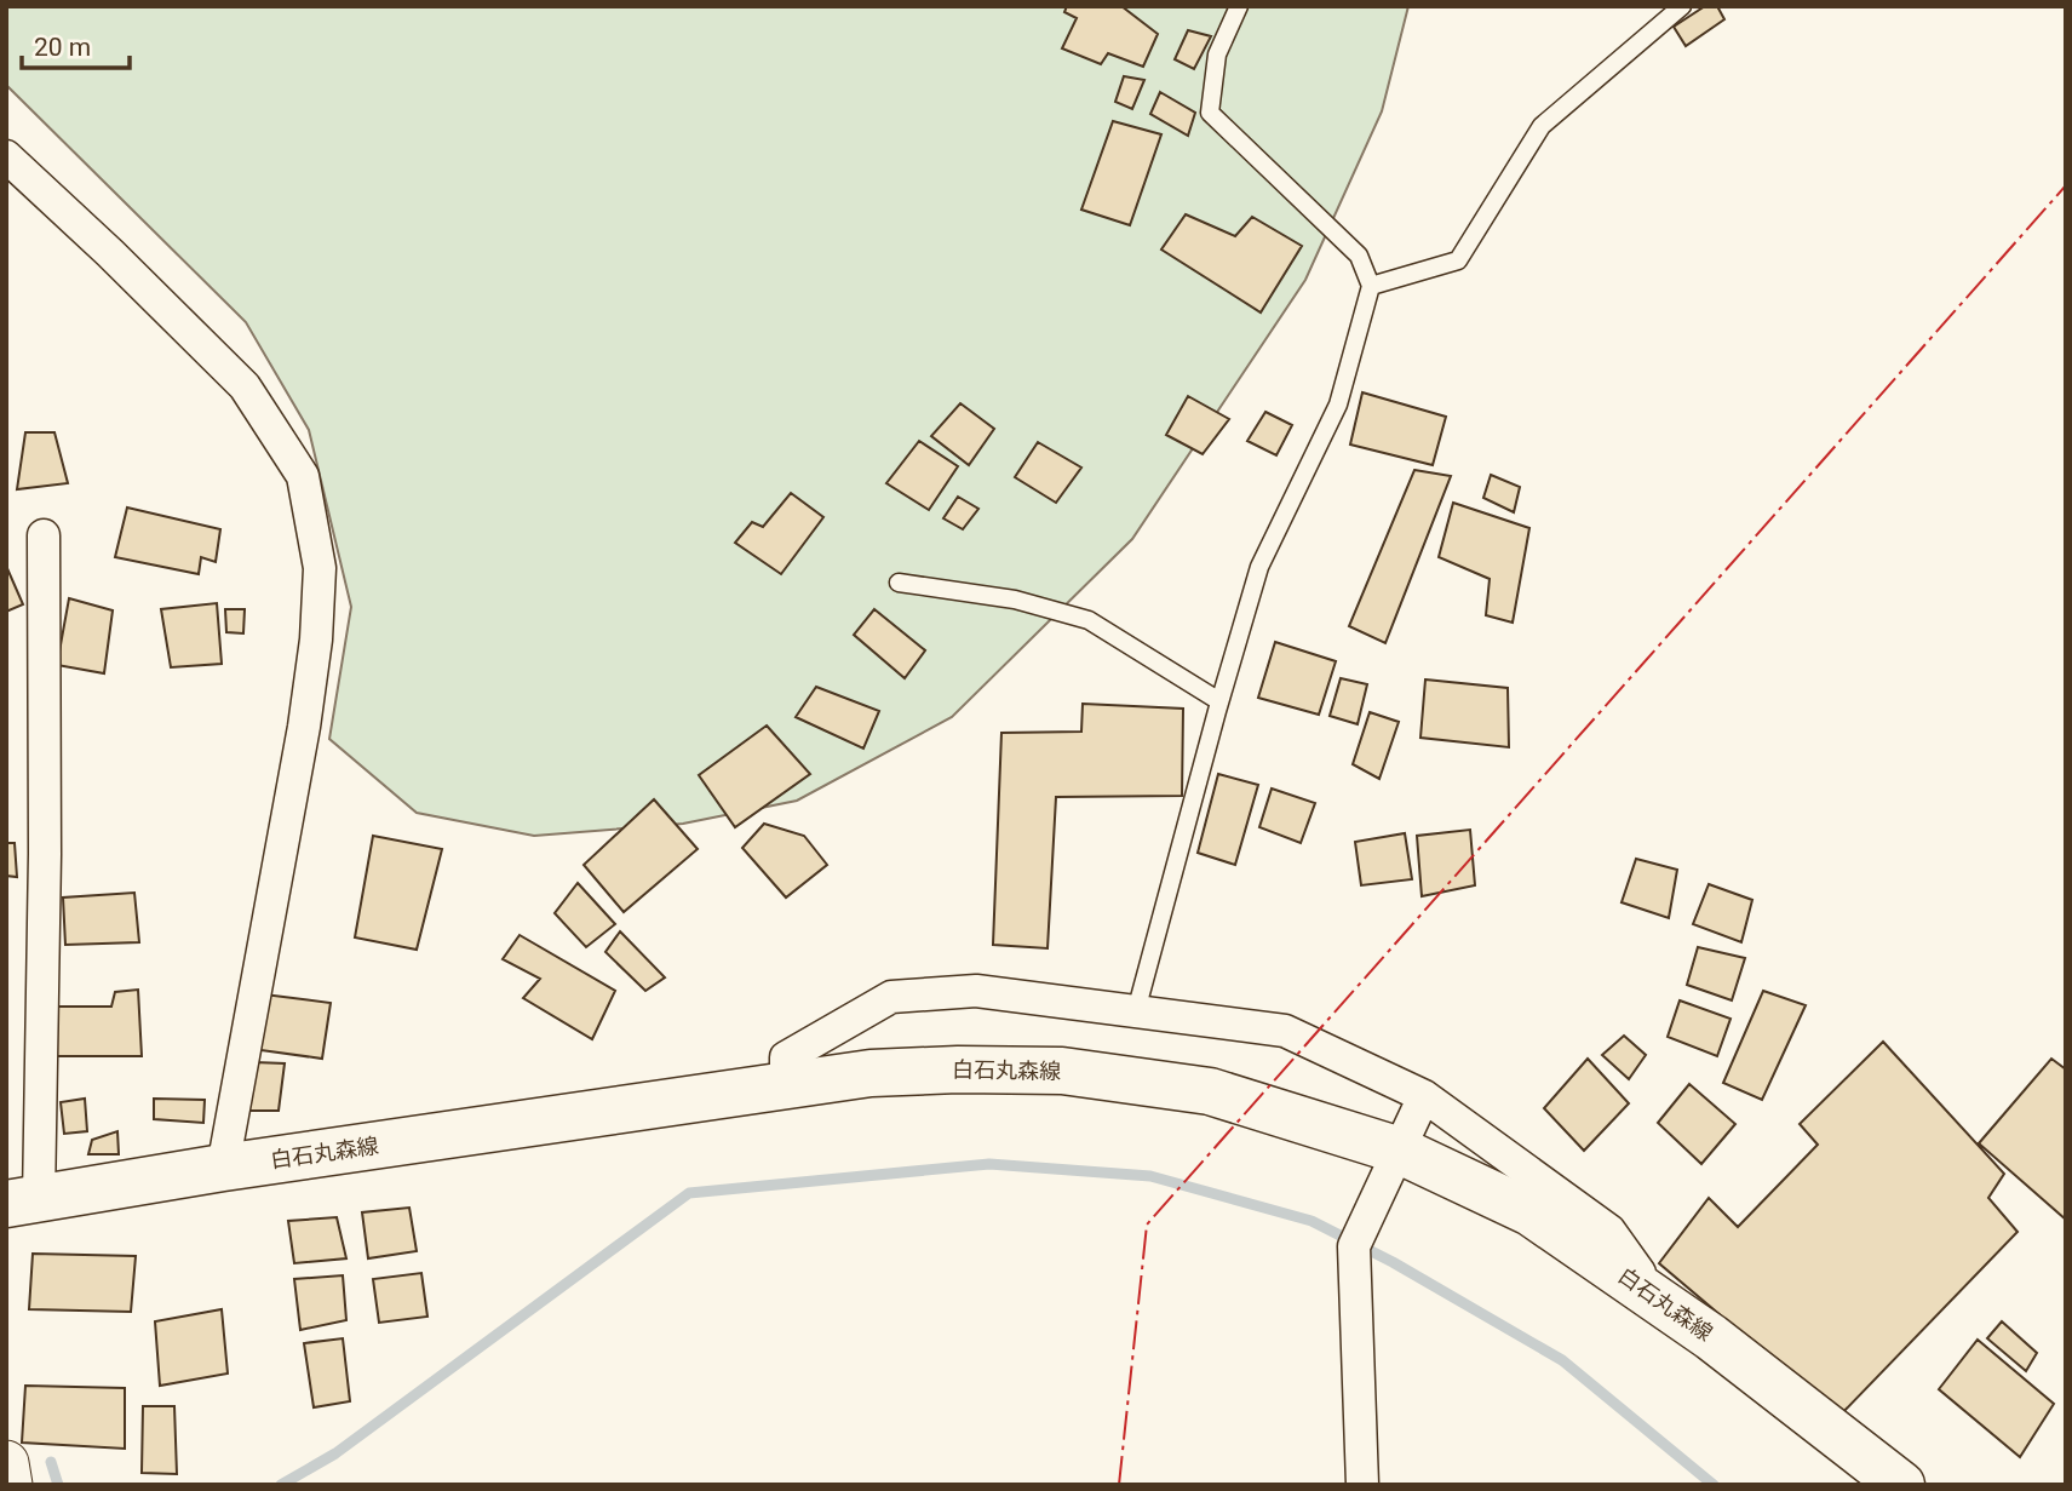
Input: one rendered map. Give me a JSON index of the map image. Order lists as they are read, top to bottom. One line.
{"streets":{"main road":["白石丸森線"]},"scale_bar":"20 m"}
